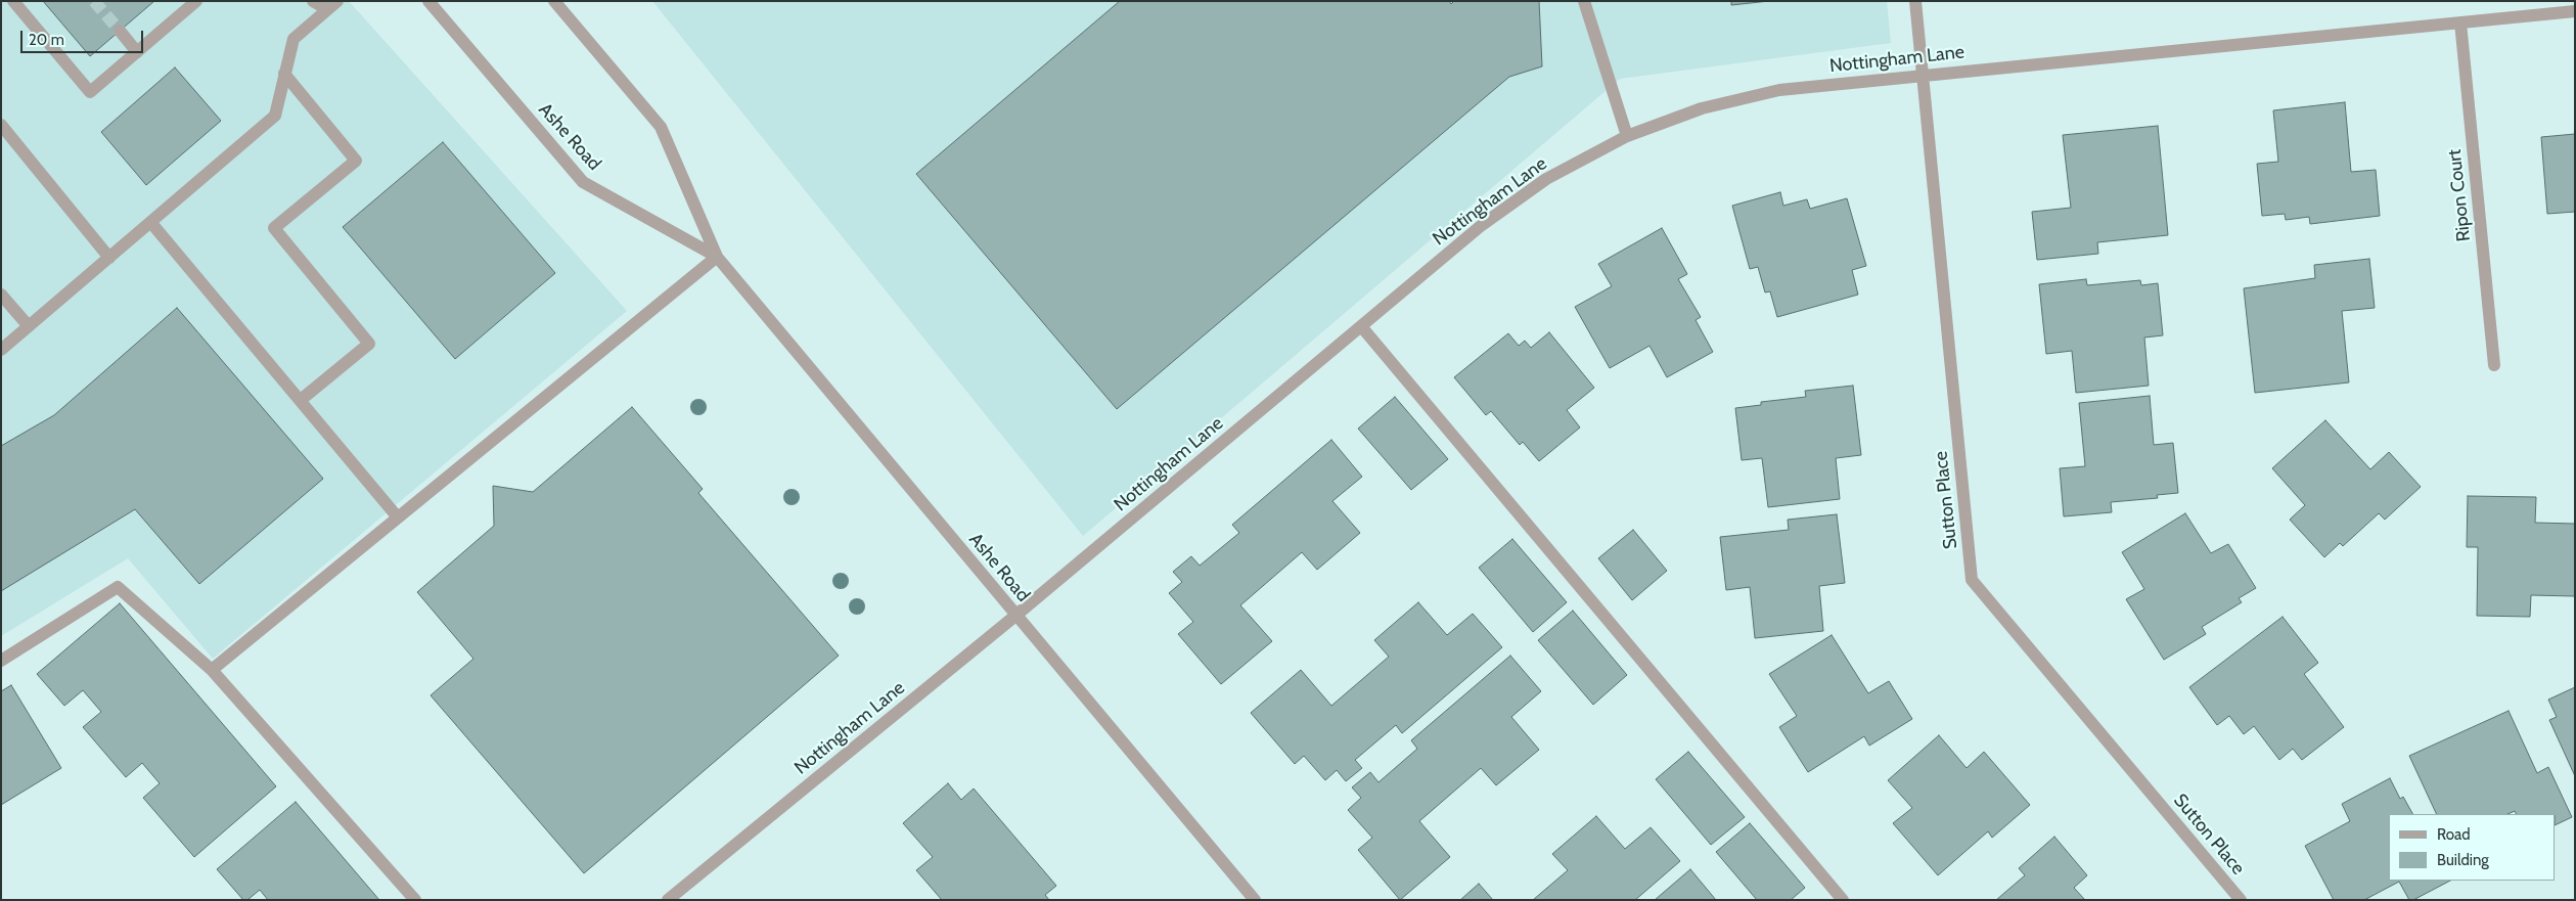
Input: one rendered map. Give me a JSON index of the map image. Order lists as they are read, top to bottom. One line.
{"streets":{"street":["Nottingham Lane","Ashe Road","Ripon Court","Sutton Place"]},"crossings":[["Nottingham Lane","Ashe Road"],["Nottingham Lane","Ripon Court"],["Nottingham Lane","Sutton Place"]],"legend":["Road","Building"],"scale_bar":"20 m"}
